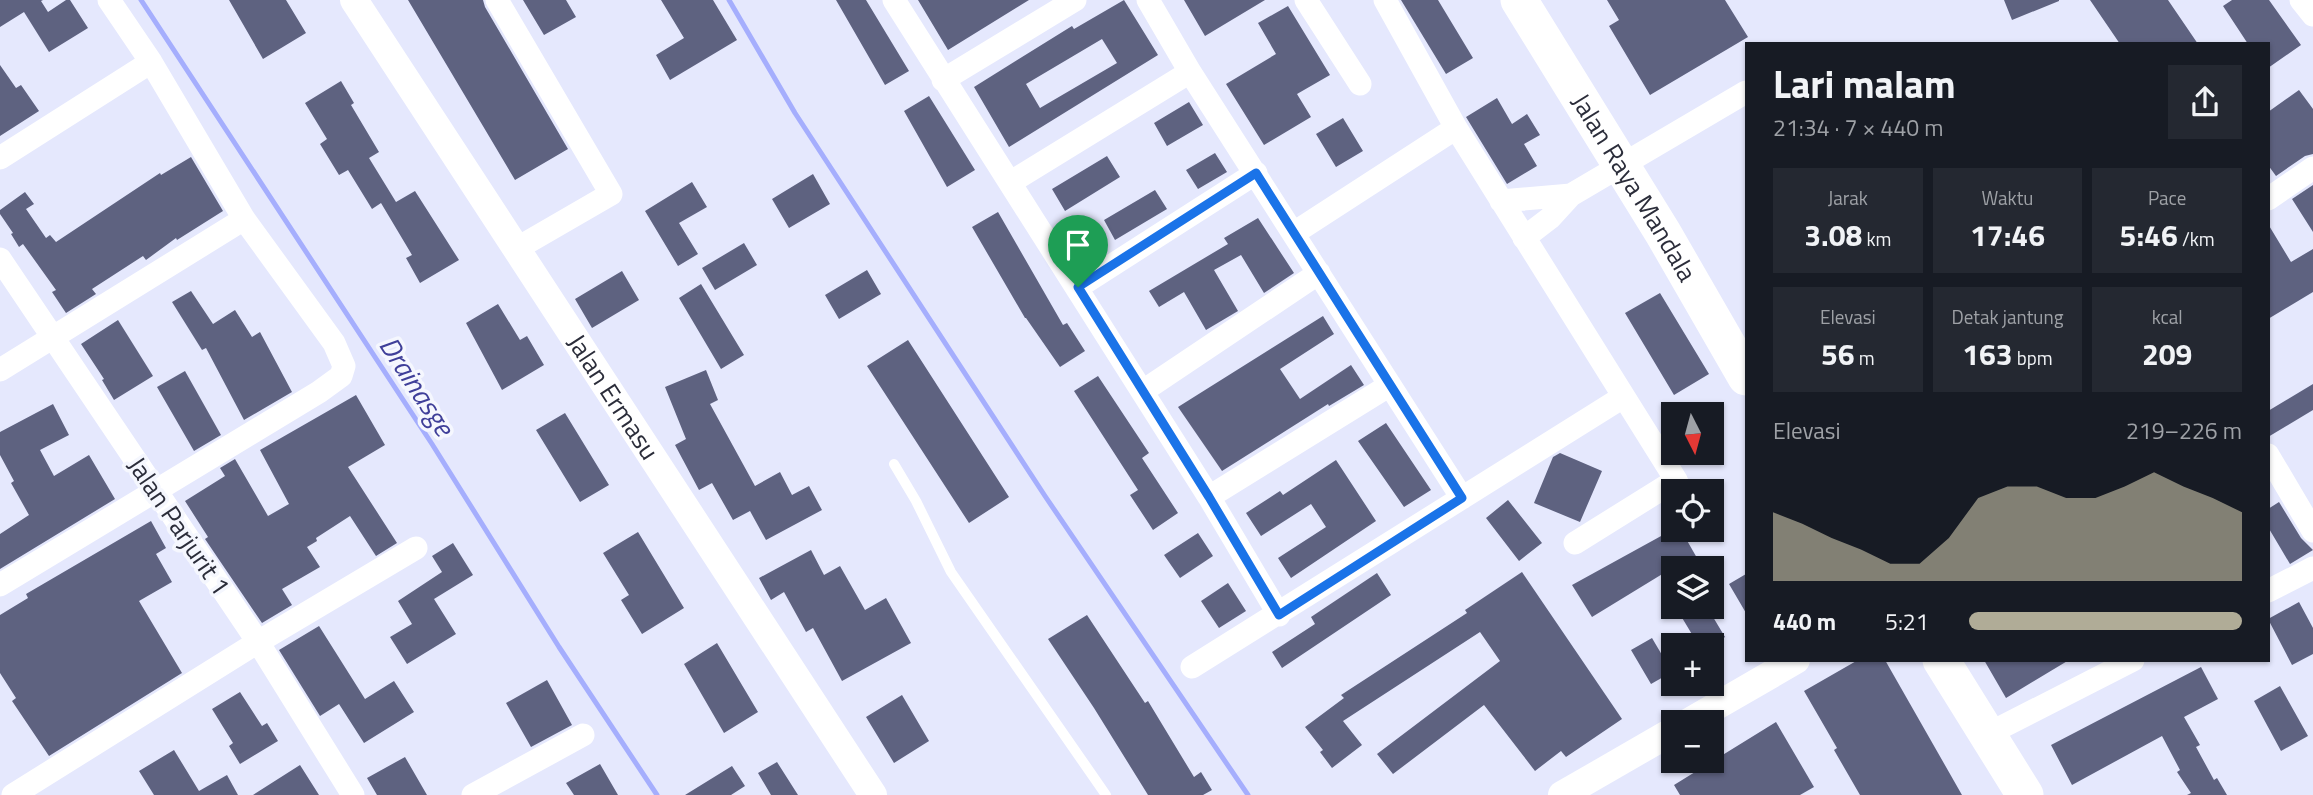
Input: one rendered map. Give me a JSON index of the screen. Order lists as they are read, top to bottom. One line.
{"streets":{"highway":["Jalan Raya Mandala"],"street":["Jalan Ermasu","Jalan Parjurit 1"]},"water":["Drainasge"],"north":"bottom","page":{"heading":["Lari malam","21:34 · 7 × 440 m"],"stats":[["Jarak","3.08 km"],["Waktu","17:46"],["Pace","5:46 /km"],["Elevasi","56 m"],["Detak jantung","163 bpm"],["kcal","209"]],"chart":["Elevasi","219–226 m"],"map_buttons":["+","−"],"list":[{"name":"440 m","note":"5:21"}]}}
